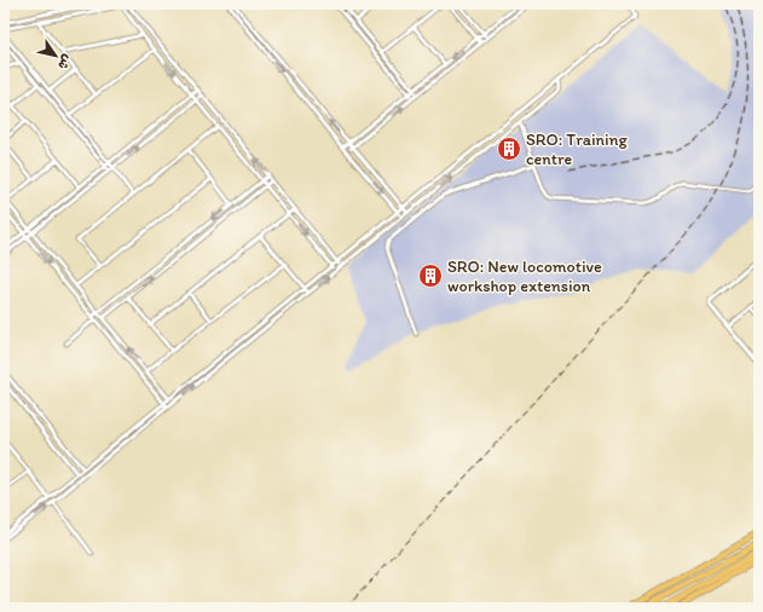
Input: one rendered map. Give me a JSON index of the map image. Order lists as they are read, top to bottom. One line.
{"places":{"building":["SRO: Training centre","SRO: New locomotive workshop extension"]},"north":"bottom right"}
